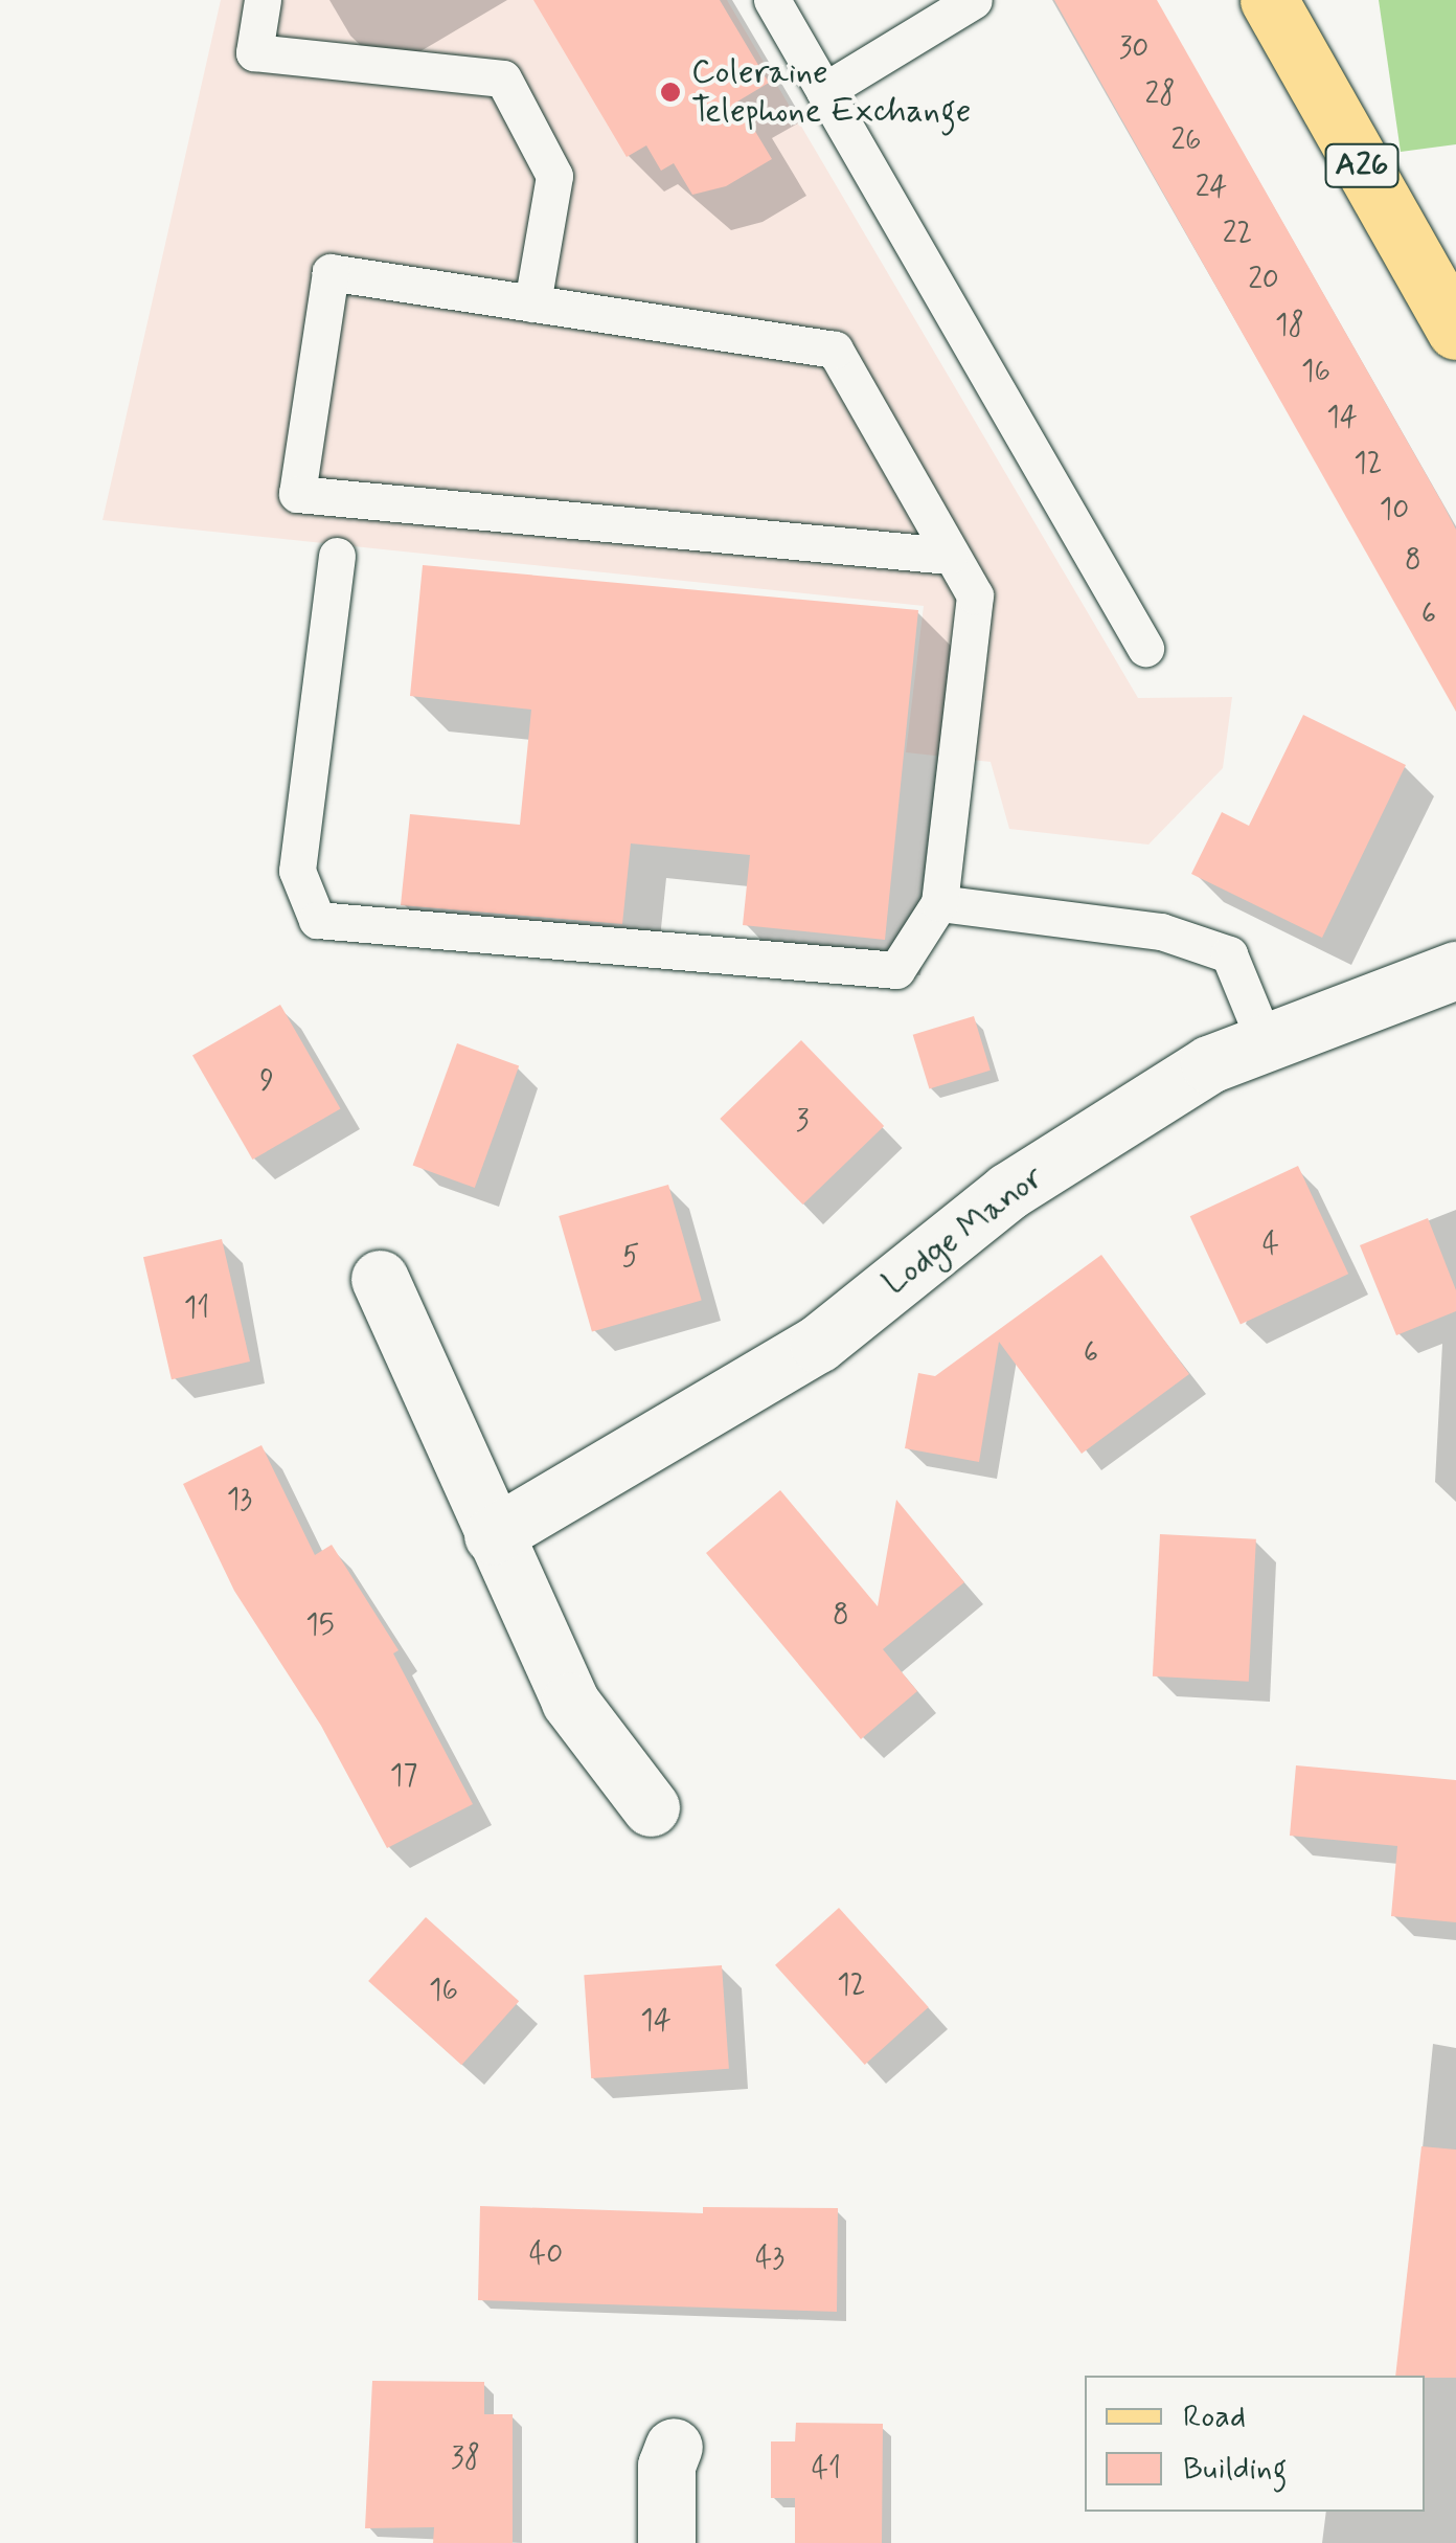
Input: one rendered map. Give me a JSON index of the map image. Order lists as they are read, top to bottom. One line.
{"streets":{"main road":["A26"],"street":["Lodge Manor"]},"places":["Coleraine Telephone Exchange"],"house_numbers":["30","28","26","24","22","20","18","16","14","12","10","8","6","9","3","4","5","11","6","13","8","15","17","12","16","14","40","43","38","41"],"legend":["Road","Building"]}
